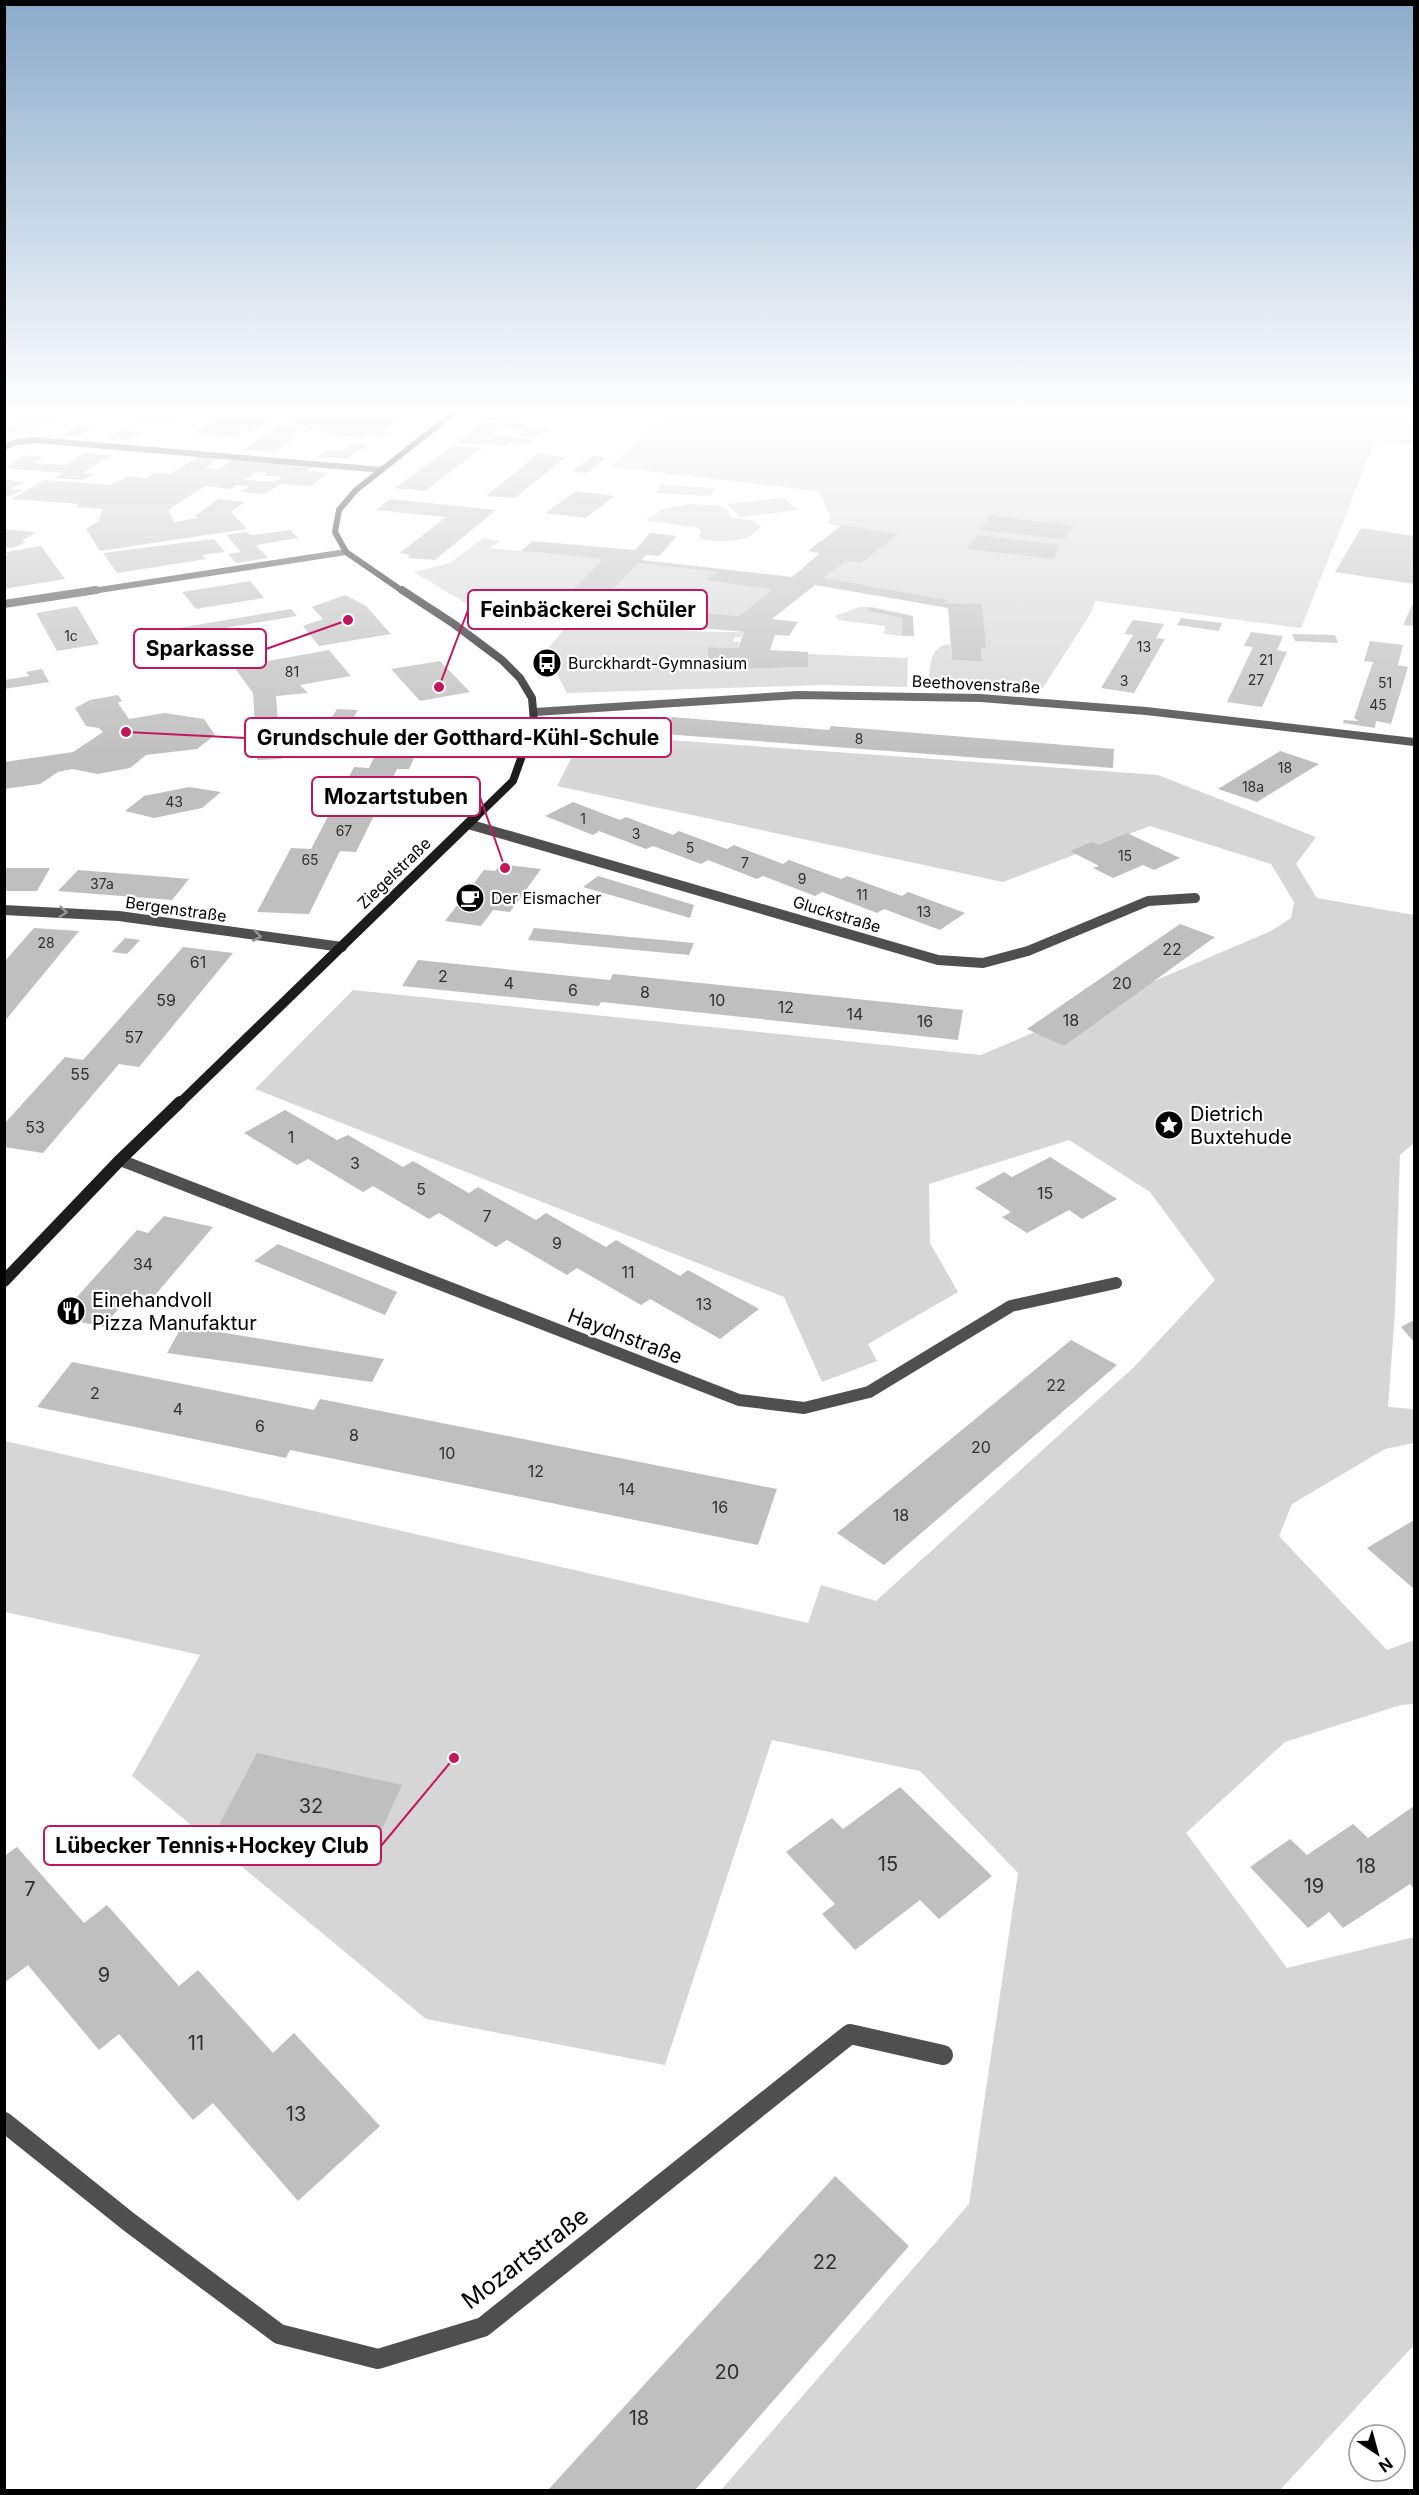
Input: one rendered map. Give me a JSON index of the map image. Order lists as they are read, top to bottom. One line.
{"streets":{"main road":["Ziegelstraße"],"street":["Beethovenstraße","Bergenstraße","Gluckstraße","Haydnstraße","Mozartstraße"]},"crossings":[["Beethovenstraße","Ziegelstraße"],["Ziegelstraße","Bergenstraße"],["Ziegelstraße","Gluckstraße"],["Ziegelstraße","Haydnstraße"]],"one_way":["Bergenstraße"],"places":{"other":["Sparkasse","Feinbäckerei Schüler","Grundschule der Gotthard-Kühl-Schule","Mozartstuben","Lübecker Tennis+Hockey Club"],"bus stop":["Burckhardt-Gymnasium"],"cafe":["Der Eismacher"],"place":["Dietrich Buxtehude"],"restaurant":["Einehandvoll Pizza Manufaktur"]},"house_numbers":["1c","13","21","81","27","3","51","45","8","18","18a","43","1","67","3","5","15","65","7","9","37a","11","13","28","22","61","2","4","20","6","8","59","10","12","14","18","16","57","55","53","1","3","5","15","7","9","34","11","13","22","2","4","6","8","20","10","12","14","16","18","32","15","18","19","7","9","11","13","22","20","18"],"north":"bottom right"}
